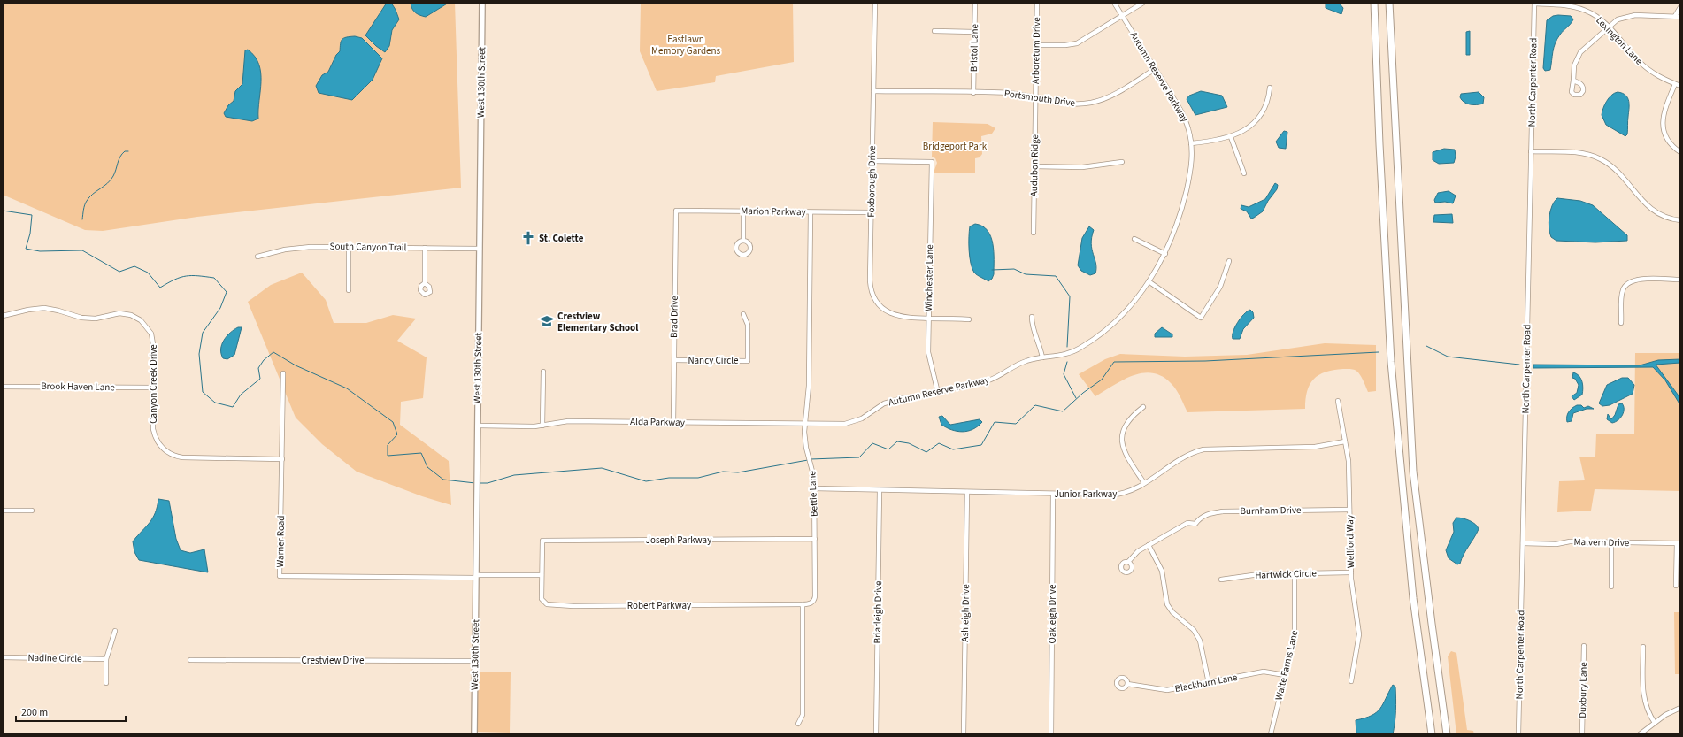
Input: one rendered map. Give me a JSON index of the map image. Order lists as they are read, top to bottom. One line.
{"streets":{"main road":["West 130th Street"],"street":["Lexington Lane","Bristol Lane","Arboretum Drive","Autumn Reserve Parkway","North Carpenter Road","Portsmouth Drive","Audubon Ridge","Foxborough Drive","Marion Parkway","South Canyon Trail","Winchester Lane","Brad Drive","Nancy Circle","Canyon Creek Drive","Brook Haven Lane","Alda Parkway","Bettie Lane","Junior Parkway","Burnham Drive","Joseph Parkway","Warner Road","Wellford Way","Malvern Drive","Hartwick Circle","Robert Parkway","Briarleigh Drive","Ashleigh Drive","Oakleigh Drive","Nadine Circle","Crestview Drive","Waite Farms Lane","Blackburn Lane","Duxbury Lane"]},"crossings":[["Lexington Lane","North Carpenter Road"],["Bristol Lane","Portsmouth Drive"],["Arboretum Drive","Portsmouth Drive"],["Arboretum Drive","Audubon Ridge"],["Autumn Reserve Parkway","Portsmouth Drive"],["Autumn Reserve Parkway","Winchester Lane"],["Autumn Reserve Parkway","Alda Parkway"],["West 130th Street","South Canyon Trail"],["West 130th Street","Alda Parkway"],["West 130th Street","Warner Road"],["West 130th Street","Crestview Drive"],["North Carpenter Road","Malvern Drive"],["Portsmouth Drive","Audubon Ridge"],["Portsmouth Drive","Foxborough Drive"],["Foxborough Drive","Marion Parkway"],["Foxborough Drive","Winchester Lane"],["Marion Parkway","Brad Drive"],["Marion Parkway","Bettie Lane"],["Brad Drive","Nancy Circle"],["Brad Drive","Alda Parkway"],["Canyon Creek Drive","Brook Haven Lane"],["Canyon Creek Drive","Warner Road"],["Alda Parkway","Bettie Lane"],["Bettie Lane","Junior Parkway"],["Bettie Lane","Joseph Parkway"],["Bettie Lane","Robert Parkway"],["Junior Parkway","Wellford Way"],["Junior Parkway","Briarleigh Drive"],["Junior Parkway","Ashleigh Drive"],["Junior Parkway","Oakleigh Drive"],["Burnham Drive","Wellford Way"],["Joseph Parkway","Robert Parkway"],["Wellford Way","Hartwick Circle"],["Hartwick Circle","Waite Farms Lane"],["Waite Farms Lane","Blackburn Lane"]],"parks":["Eastlawn Memory Gardens","Bridgeport Park"],"places":{"church":["St. Colette"],"school or university":["Crestview Elementary School"]},"scale_bar":"200 m"}
